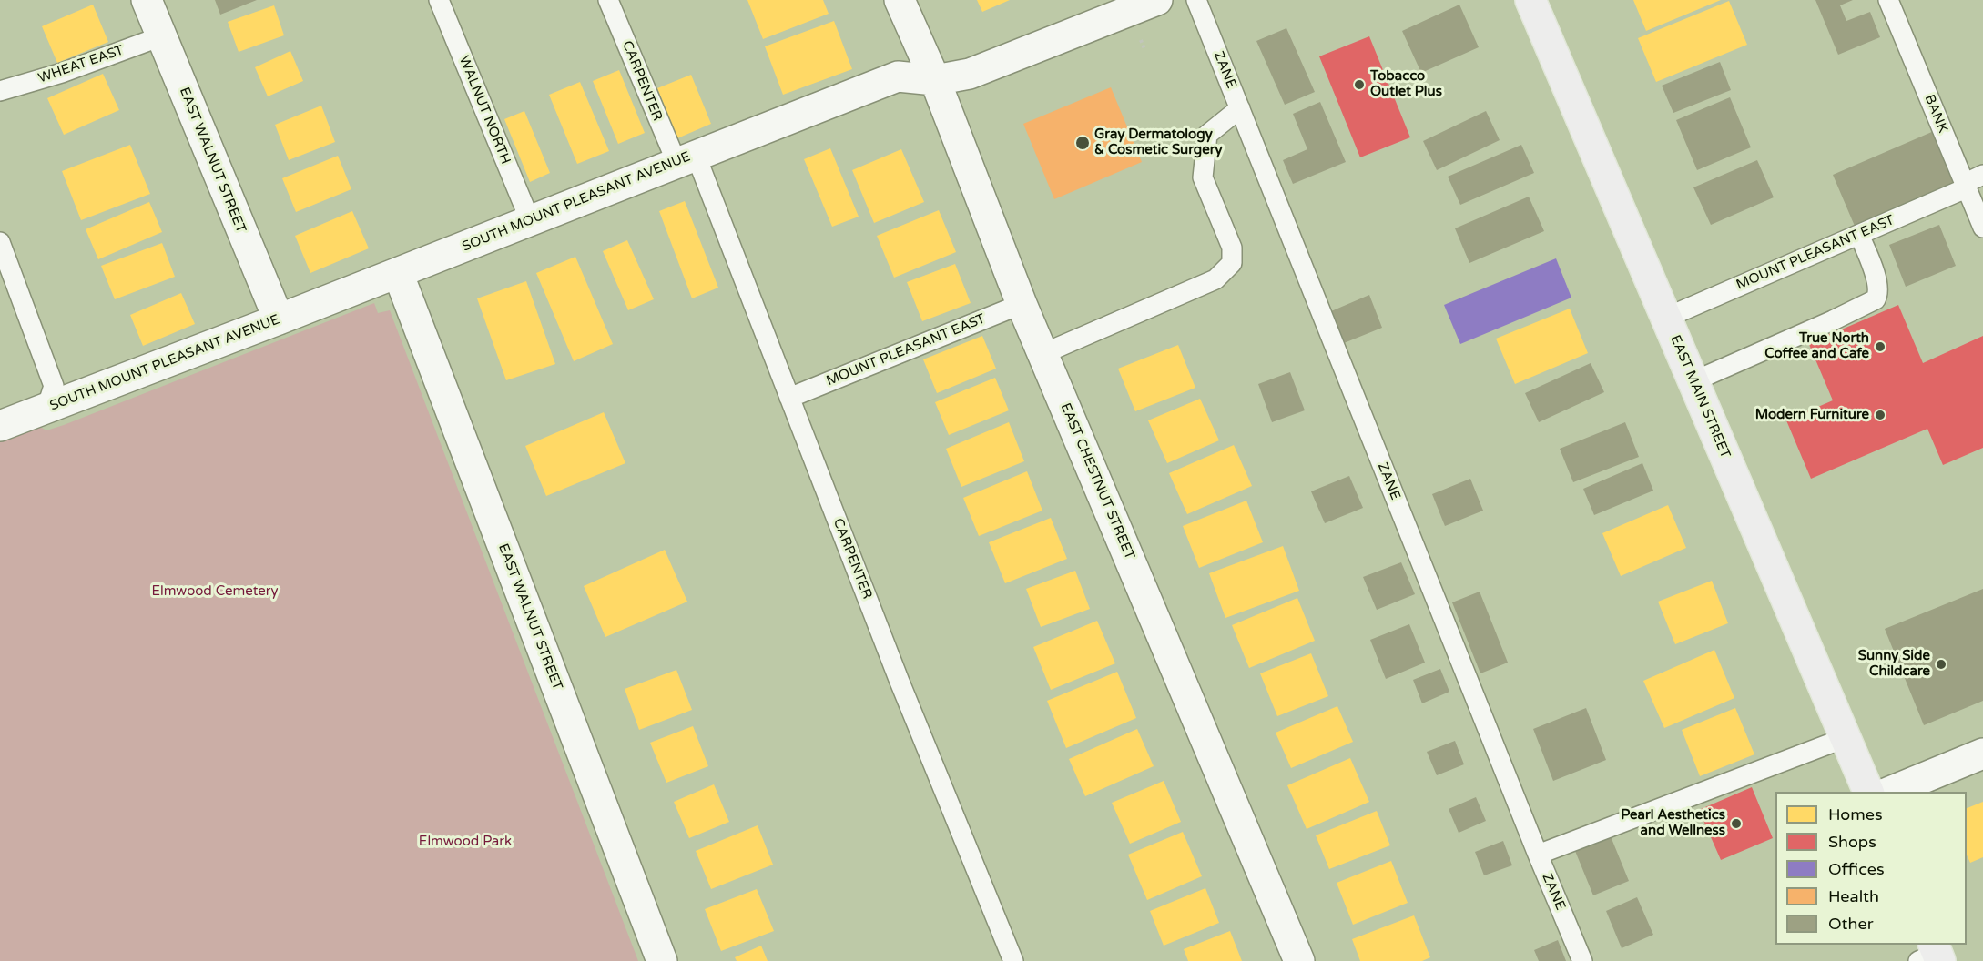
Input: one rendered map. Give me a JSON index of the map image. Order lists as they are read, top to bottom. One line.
{"streets":{"main road":["EAST MAIN STREET"],"street":["EAST WALNUT STREET","SOUTH MOUNT PLEASANT AVENUE","EAST CHESTNUT STREET"],"lane":["WHEAT EAST","ZANE","CARPENTER","WALNUT NORTH","BANK","MOUNT PLEASANT EAST"]},"crossings":[["WHEAT EAST","EAST WALNUT STREET"],["CARPENTER","SOUTH MOUNT PLEASANT AVENUE"],["CARPENTER","MOUNT PLEASANT EAST"],["WALNUT NORTH","SOUTH MOUNT PLEASANT AVENUE"],["BANK","MOUNT PLEASANT EAST"],["EAST WALNUT STREET","SOUTH MOUNT PLEASANT AVENUE"],["SOUTH MOUNT PLEASANT AVENUE","EAST CHESTNUT STREET"],["MOUNT PLEASANT EAST","EAST MAIN STREET"],["MOUNT PLEASANT EAST","EAST CHESTNUT STREET"]],"parks":["Elmwood Cemetery","Elmwood Park"],"places":["Tobacco Outlet Plus","Gray Dermatology & Cosmetic Surgery","True North Coffee and Cafe","Modern Furniture","Sunny Side Childcare","Pearl Aesthetics and Wellness"],"legend":["Homes","Shops","Offices","Health","Other"]}
